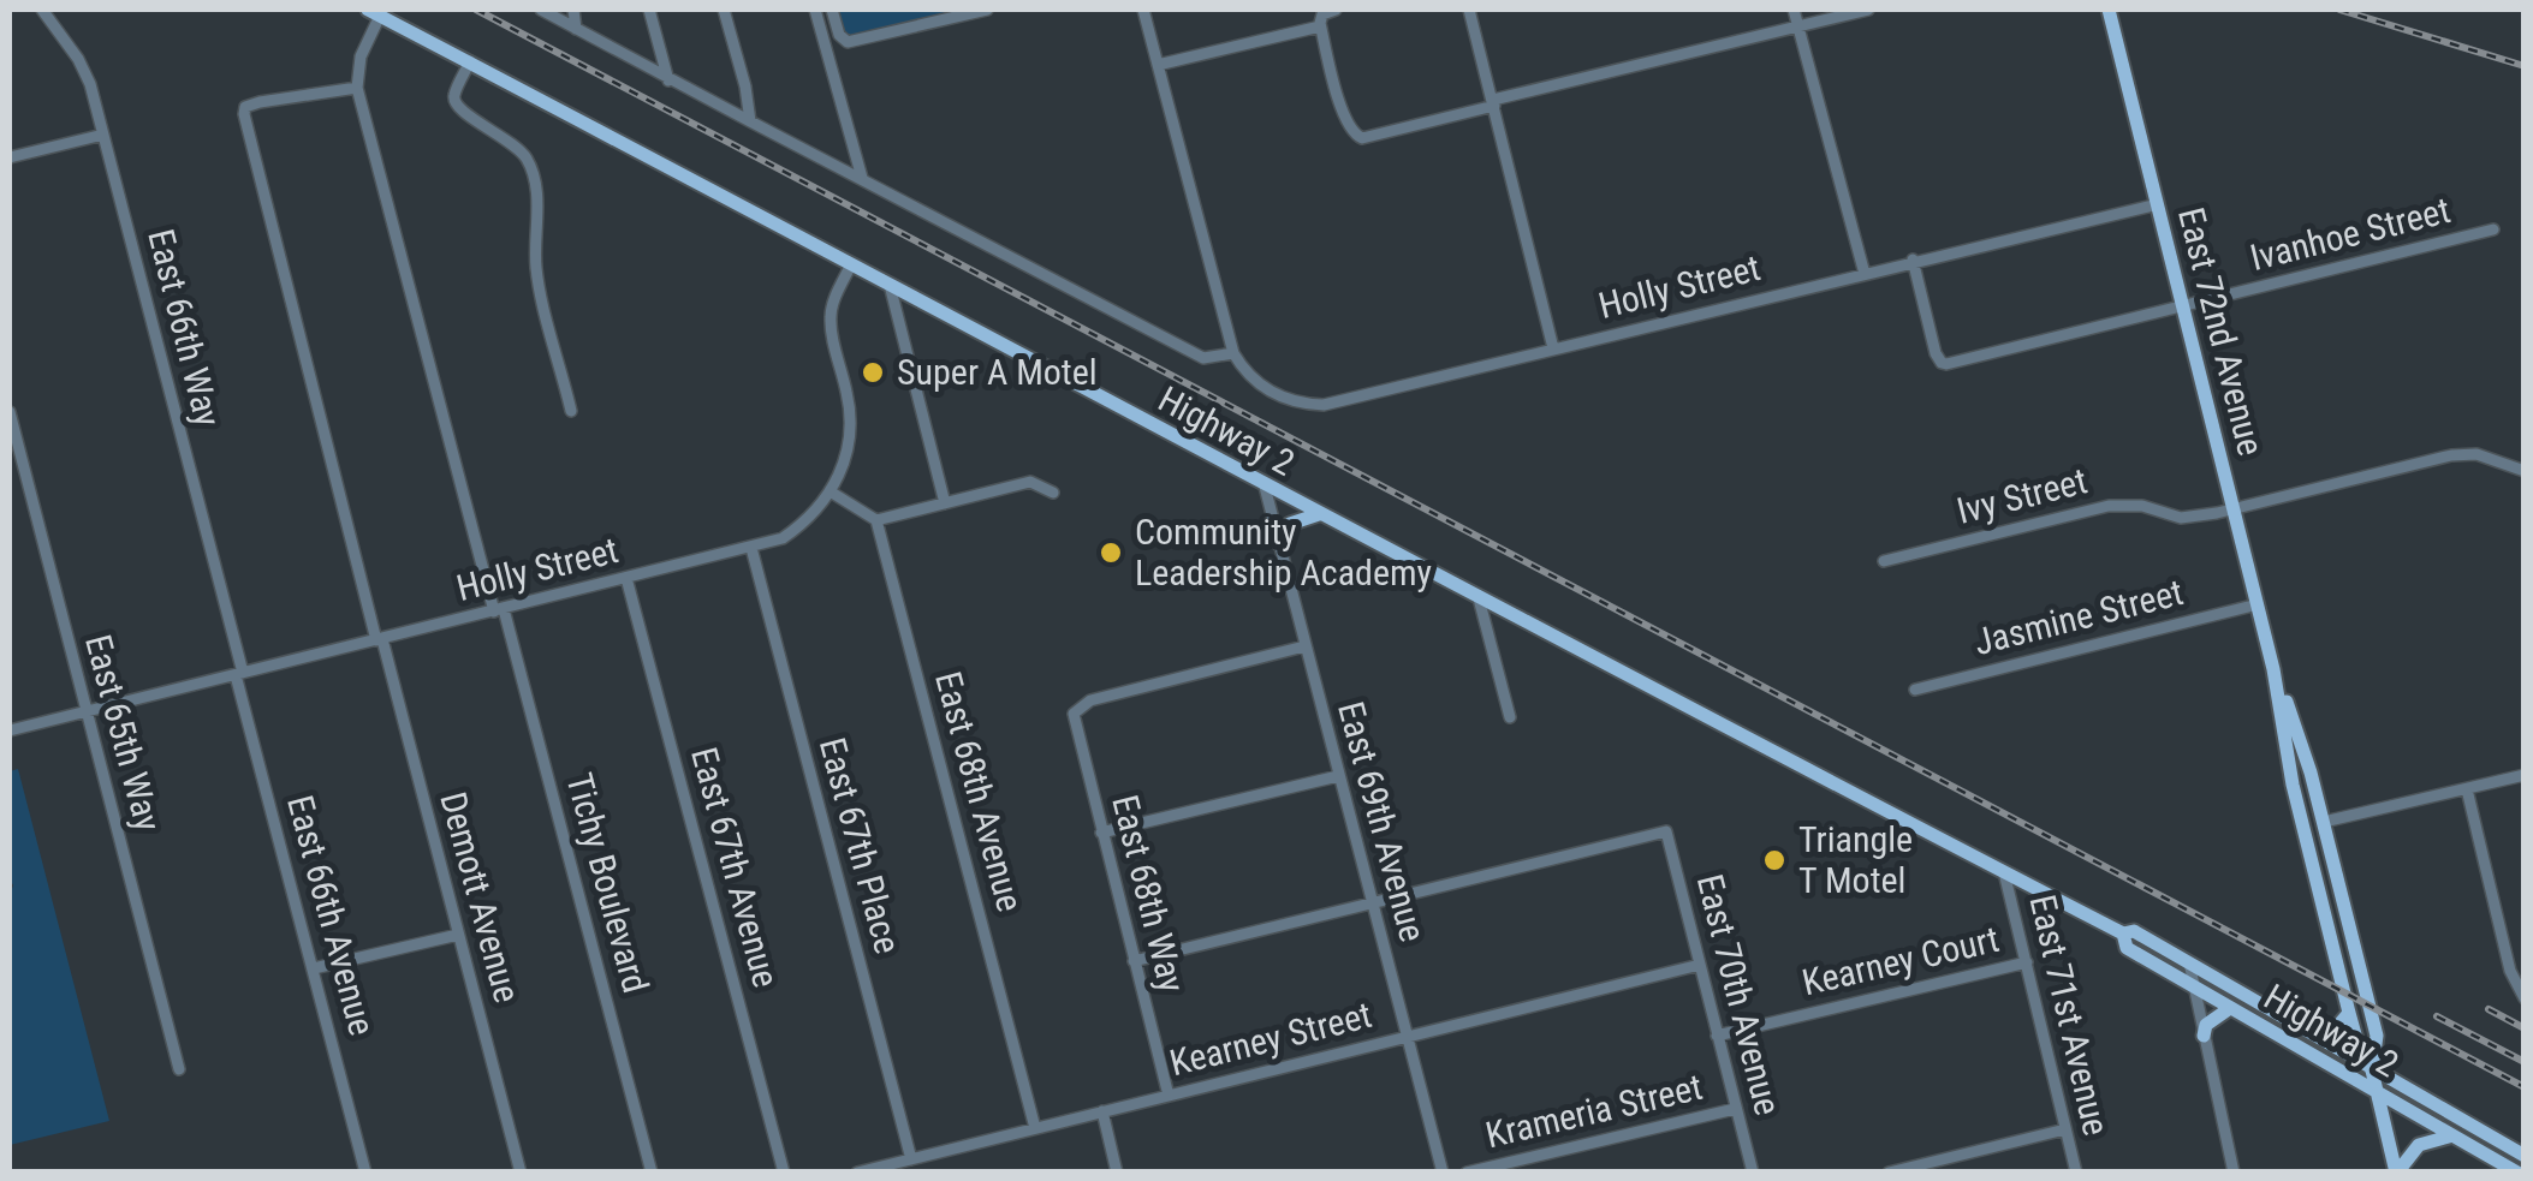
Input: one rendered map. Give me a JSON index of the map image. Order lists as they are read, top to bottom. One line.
{"streets":{"main road":["East 72nd Avenue","Highway 2"],"street":["Ivanhoe Street","Holly Street","East 66th Way","Ivy Street","Jasmine Street","East 65th Way","East 68th Avenue","East 69th Avenue","East 67th Place","East 67th Avenue","Tichy Boulevard","East 68th Way","Demott Avenue","East 66th Avenue","Kearney Court","East 70th Avenue","East 71st Avenue","Kearney Street","Krameria Street"]},"crossings":[["Ivanhoe Street","Holly Street"],["Ivanhoe Street","East 72nd Avenue"],["Holly Street","East 66th Way"],["Holly Street","East 72nd Avenue"],["Holly Street","East 65th Way"],["Holly Street","East 67th Place"],["Holly Street","East 67th Avenue"],["Holly Street","Tichy Boulevard"],["Holly Street","Demott Avenue"],["Holly Street","East 66th Avenue"],["East 66th Way","East 66th Avenue"],["East 72nd Avenue","Highway 2"],["East 72nd Avenue","Ivy Street"],["East 72nd Avenue","Jasmine Street"],["Highway 2","East 69th Avenue"],["Highway 2","East 71st Avenue"],["East 68th Avenue","Kearney Street"],["East 69th Avenue","East 68th Way"],["East 69th Avenue","East 70th Avenue"],["East 69th Avenue","Kearney Street"],["East 67th Place","Kearney Street"],["East 68th Way","Kearney Street"],["Kearney Court","East 70th Avenue"],["Kearney Court","East 71st Avenue"],["East 70th Avenue","Kearney Street"],["East 70th Avenue","Krameria Street"]],"places":["Super A Motel","Community Leadership Academy","Triangle T Motel"]}
